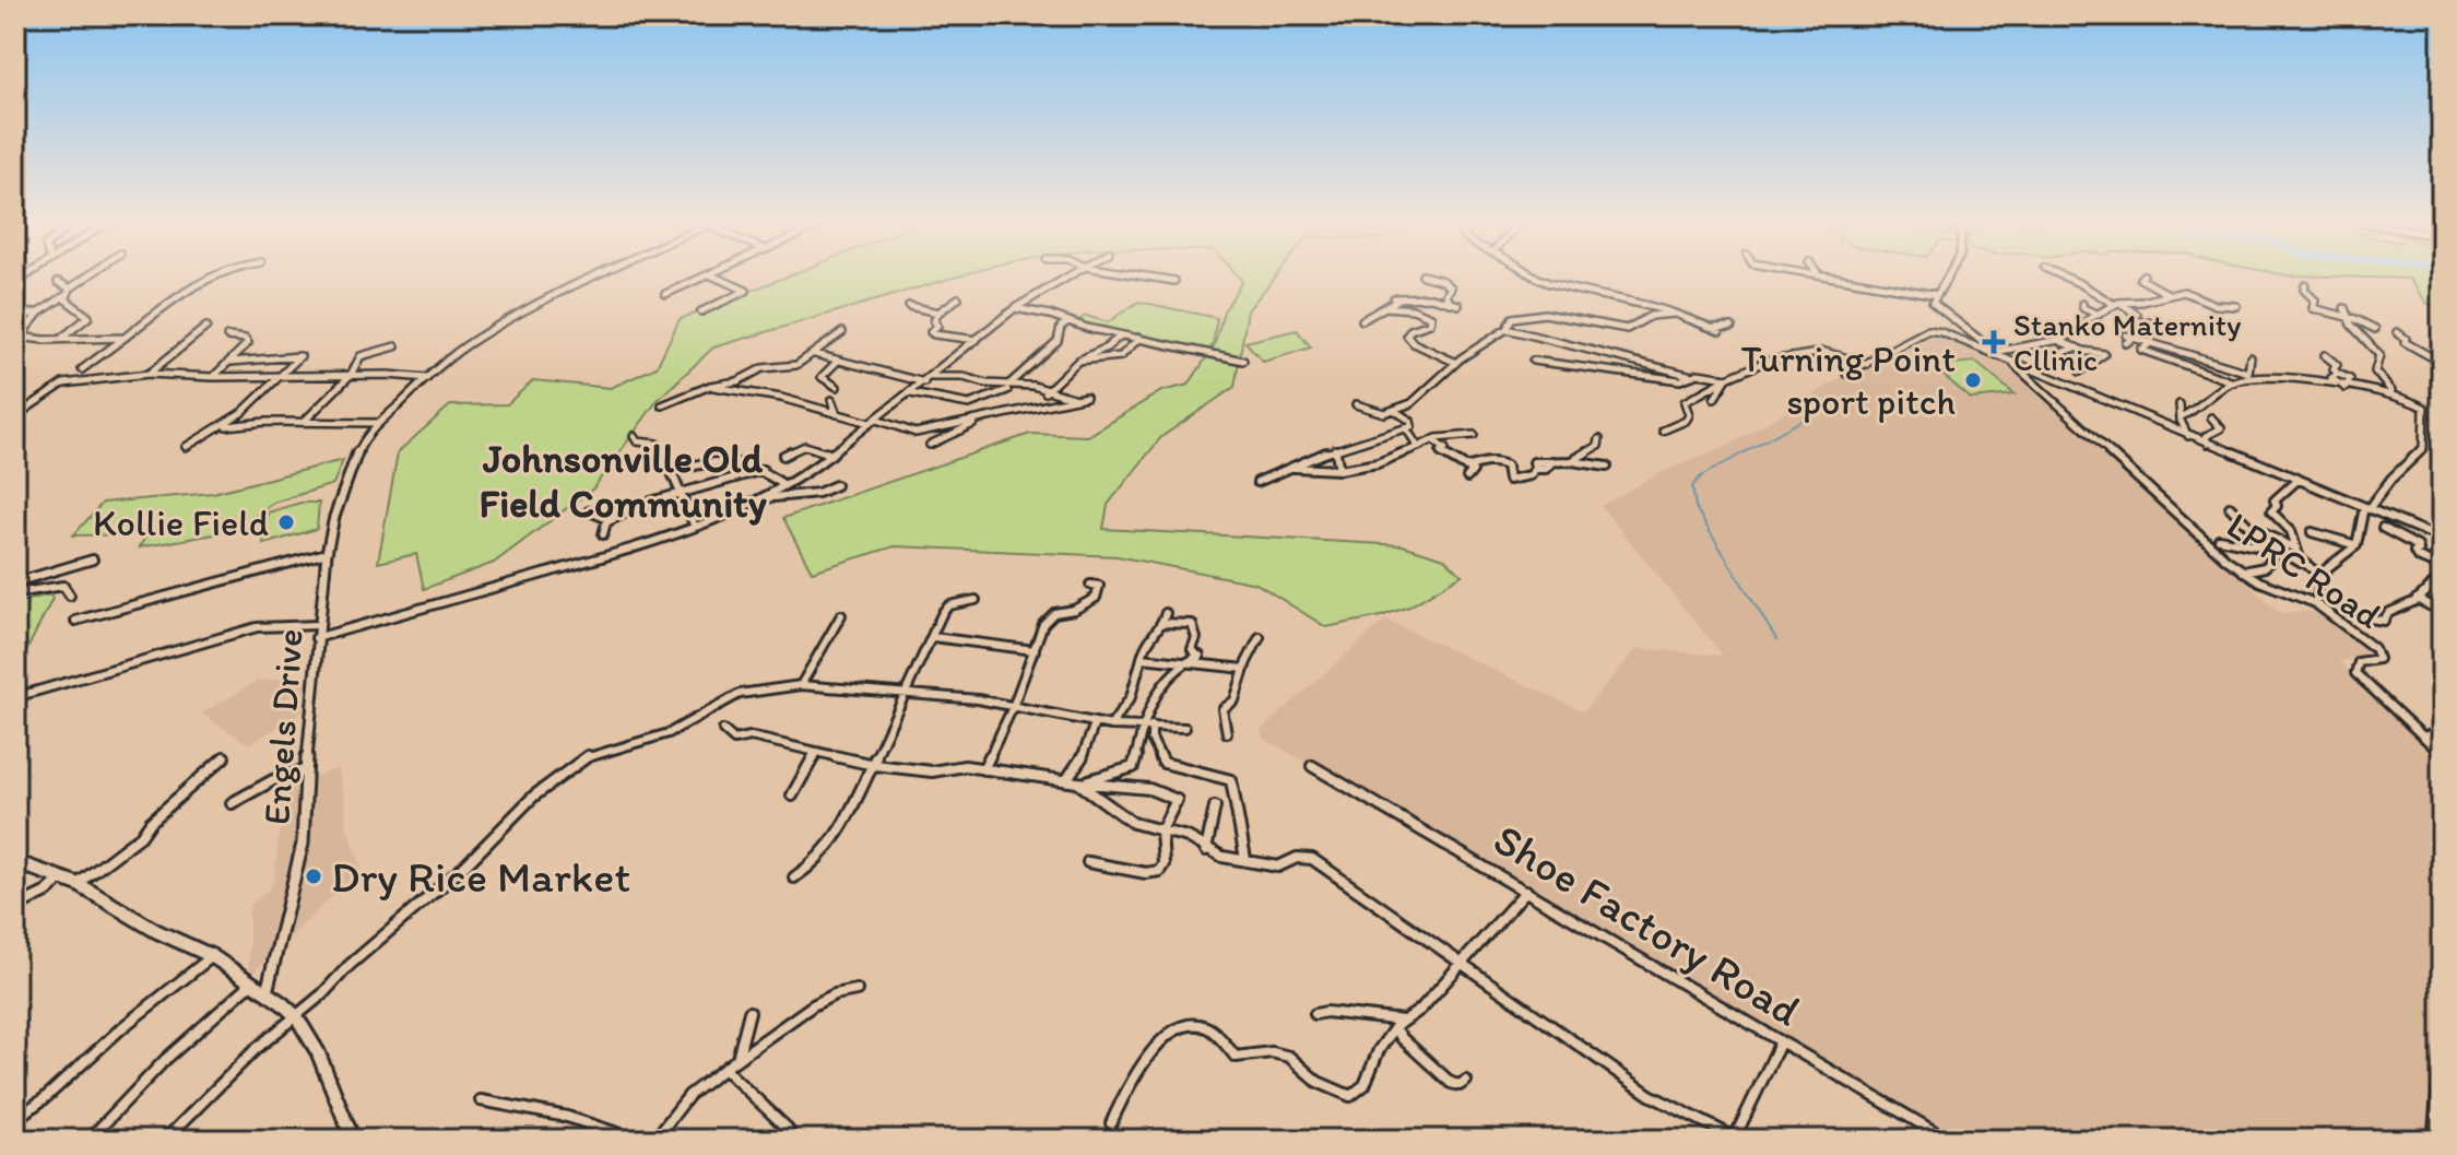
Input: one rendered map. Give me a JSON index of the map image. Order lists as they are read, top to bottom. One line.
{"streets":{"street":["LPRC Road","Engels Drive","Shoe Factory Road"]},"districts":["Johnsonville Old Field Community"],"places":{"health":["Stanko Maternity Cllinic"],"other":["Turning Point sport pitch","Kollie Field","Dry Rice Market"]}}
